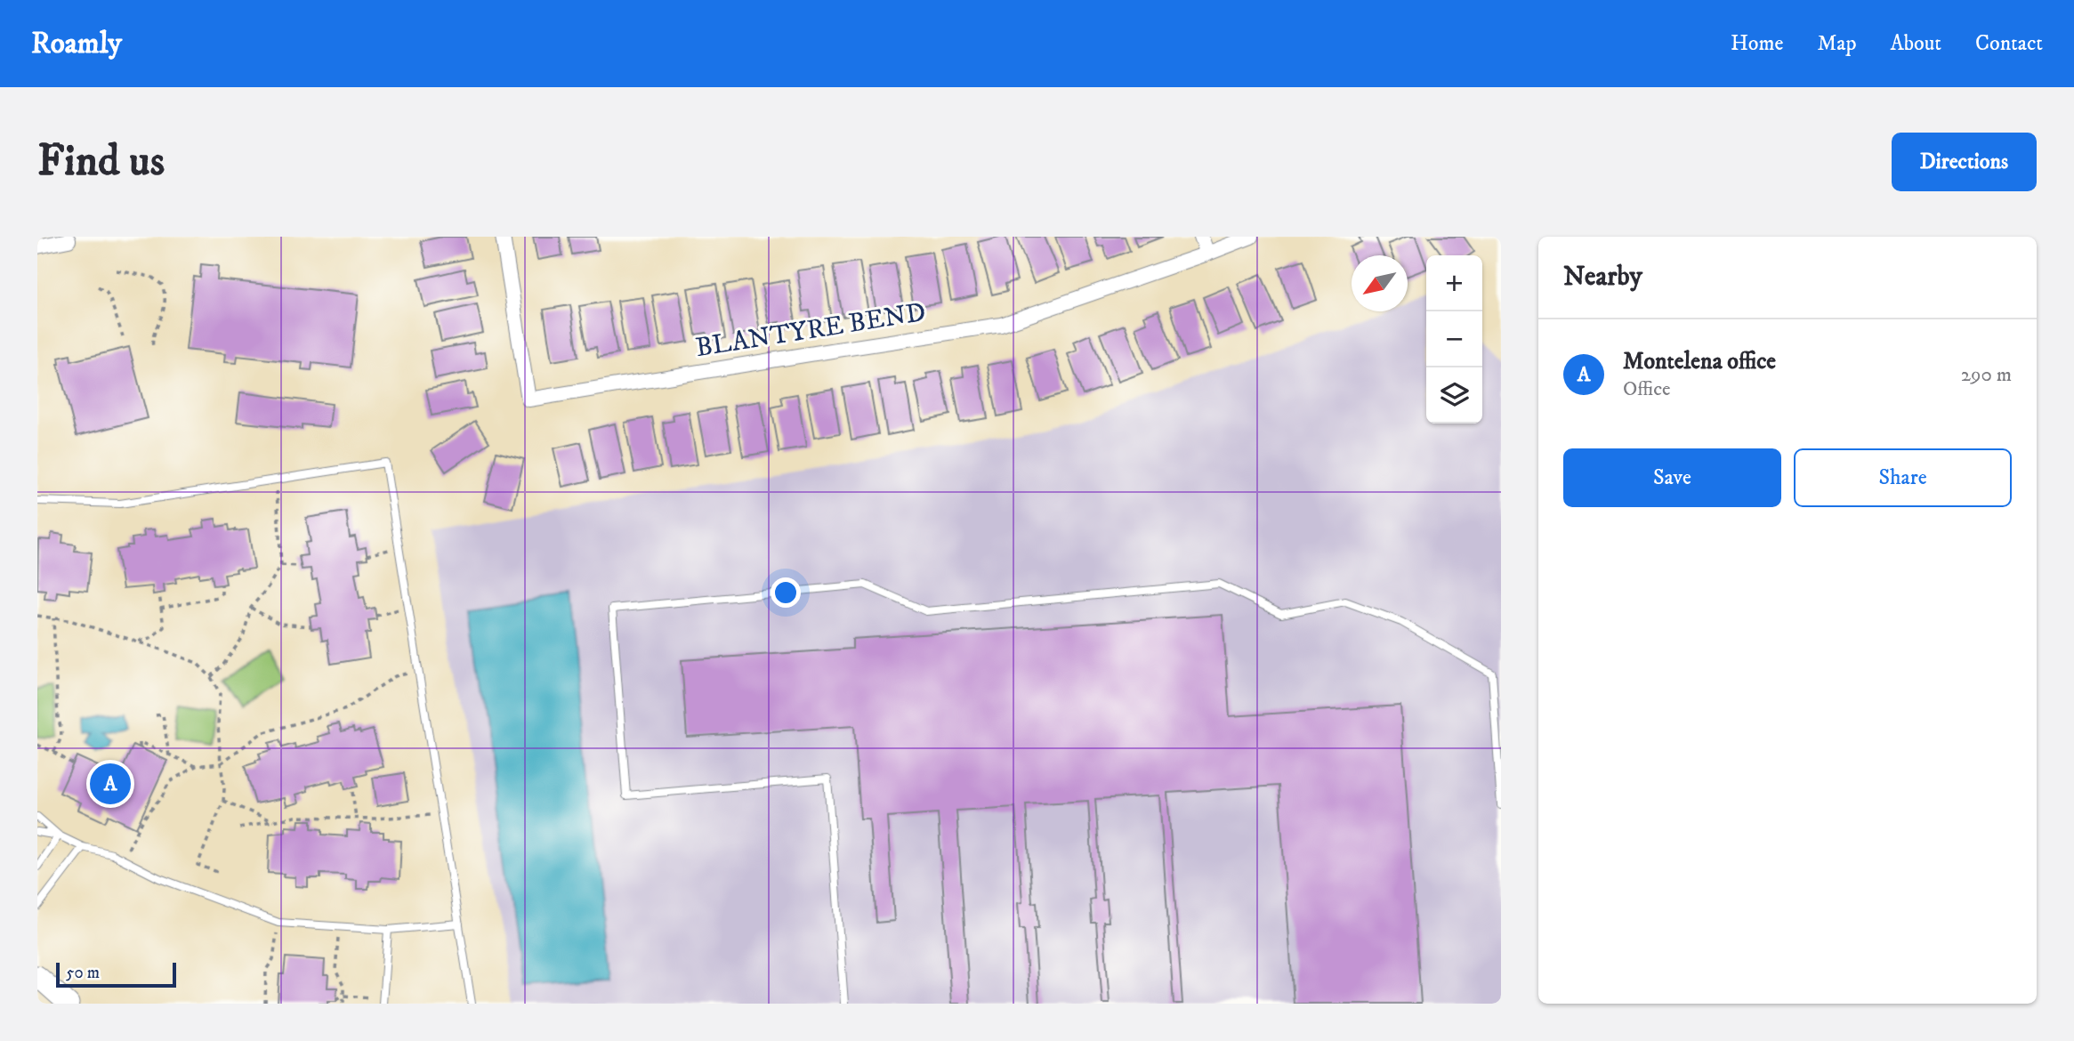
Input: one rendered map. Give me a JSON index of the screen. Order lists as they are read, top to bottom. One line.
{"streets":{"street":["BLANTYRE BEND"]},"scale_bar":"50 m","north":"bottom left","page":{"header":"Roamly","nav":["Home","Map","About","Contact"],"buttons":["Directions",["Save","Share"]],"title":"Find us","heading":"Nearby","map_buttons":["+","−"],"list":[{"mark":"A","name":"Montelena office","note":"Office","value":"290 m"}],"pins":"A","scale":"50 m"}}
